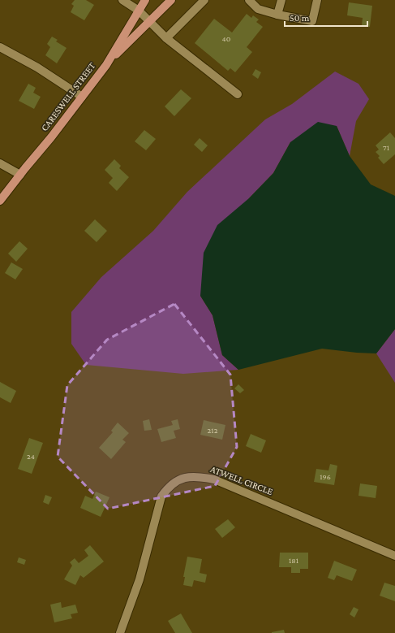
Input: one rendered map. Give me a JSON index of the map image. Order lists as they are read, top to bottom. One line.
{"streets":{"main road":["CARESWELL STREET"],"street":["ATWELL CIRCLE"]},"house_numbers":["40","71","212","24","196","181"],"scale_bar":"50 m"}
